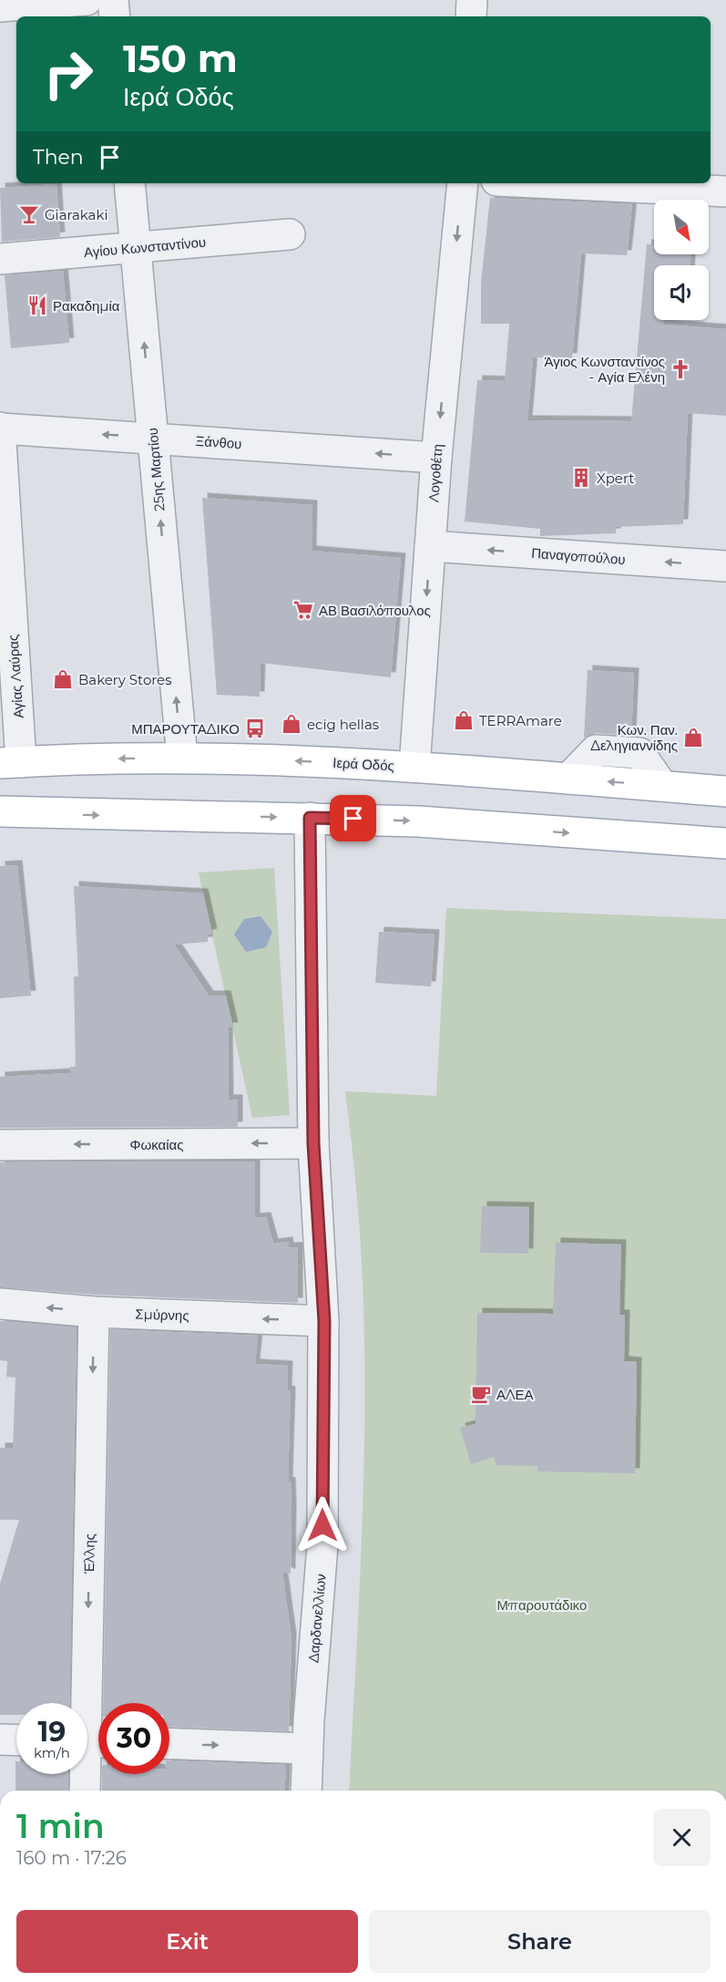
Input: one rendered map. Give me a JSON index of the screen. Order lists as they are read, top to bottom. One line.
{"streets":{"main road":["Ιερά Οδός"],"street":["Αγίου Κωνσταντίνου","Ξάνθου","25ης Μαρτίου","Λογοθέτη","Παναγοπούλου","Αγίας Λαύρας","Φωκαίας","Σμύρνης","Έλλης","Δαρδανελλίων"]},"crossings":[["Αγίου Κωνσταντίνου","25ης Μαρτίου"],["Ξάνθου","25ης Μαρτίου"],["Ξάνθου","Λογοθέτη"],["Ξάνθου","Αγίας Λαύρας"],["25ης Μαρτίου","Ιερά Οδός"],["Λογοθέτη","Παναγοπούλου"],["Λογοθέτη","Ιερά Οδός"],["Αγίας Λαύρας","Ιερά Οδός"],["Φωκαίας","Δαρδανελλίων"],["Σμύρνης","Έλλης"],["Σμύρνης","Δαρδανελλίων"]],"one_way":["Ξάνθου","25ης Μαρτίου","Λογοθέτη","Παναγοπούλου","Φωκαίας","Σμύρνης","Έλλης"],"parks":["Μπαρουτάδικο"],"places":{"bar":["Giarakaki"],"restaurant":["Ρακαδημία"],"church":["Άγιος Κωνσταντίνος - Αγία Ελένη"],"building":["Xpert"],"supermarket":["ΑΒ Βασιλόπουλος"],"shop":["Bakery Stores","TERRAmare","ecig hellas","Κων. Παν. Δεληγιαννίδης"],"bus stop":["ΜΠΑΡΟΥΤΑΔΙΚΟ"],"cafe":["ΑΛΕΑ"]},"north":"bottom right","page":{"turn":["150 m","Ιερά Οδός"],"then":"Then","speed":"19 km/h","limit":"30","heading":["1 min","160 m · 17:26"],"buttons":["Exit","Share"]}}
